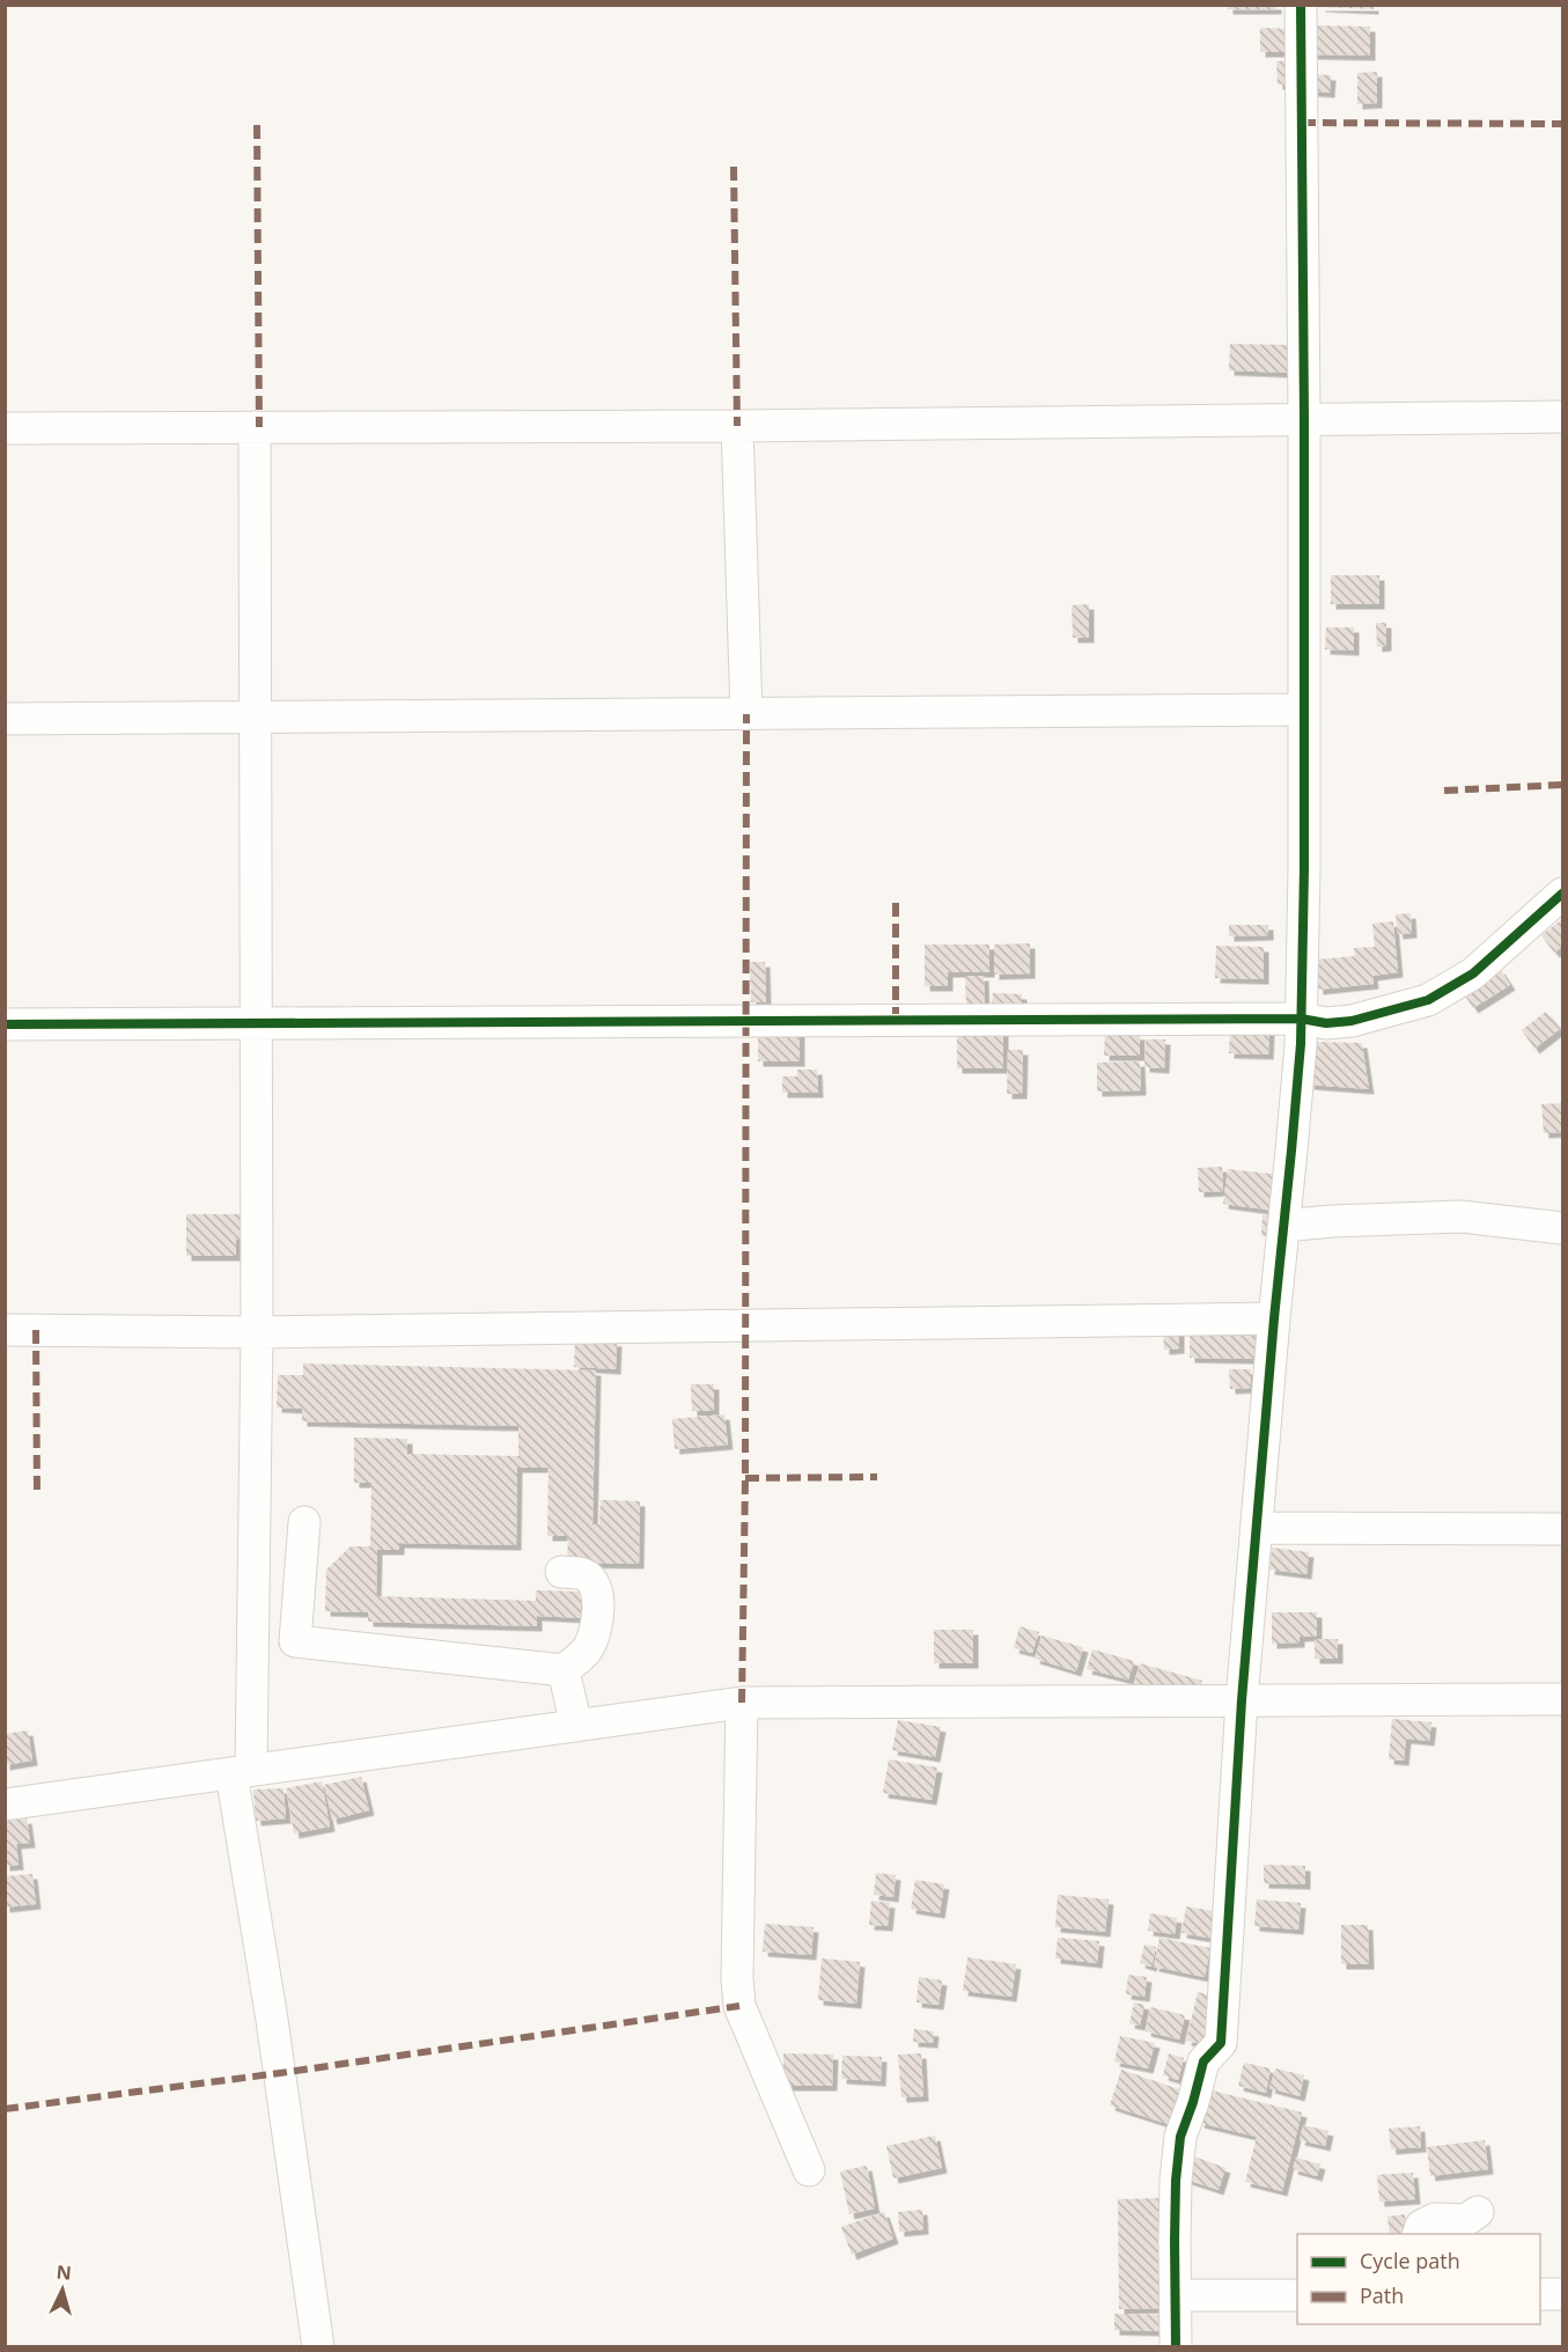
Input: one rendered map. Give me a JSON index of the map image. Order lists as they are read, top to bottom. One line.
{"legend":["Cycle path","Path"],"north":"top"}
